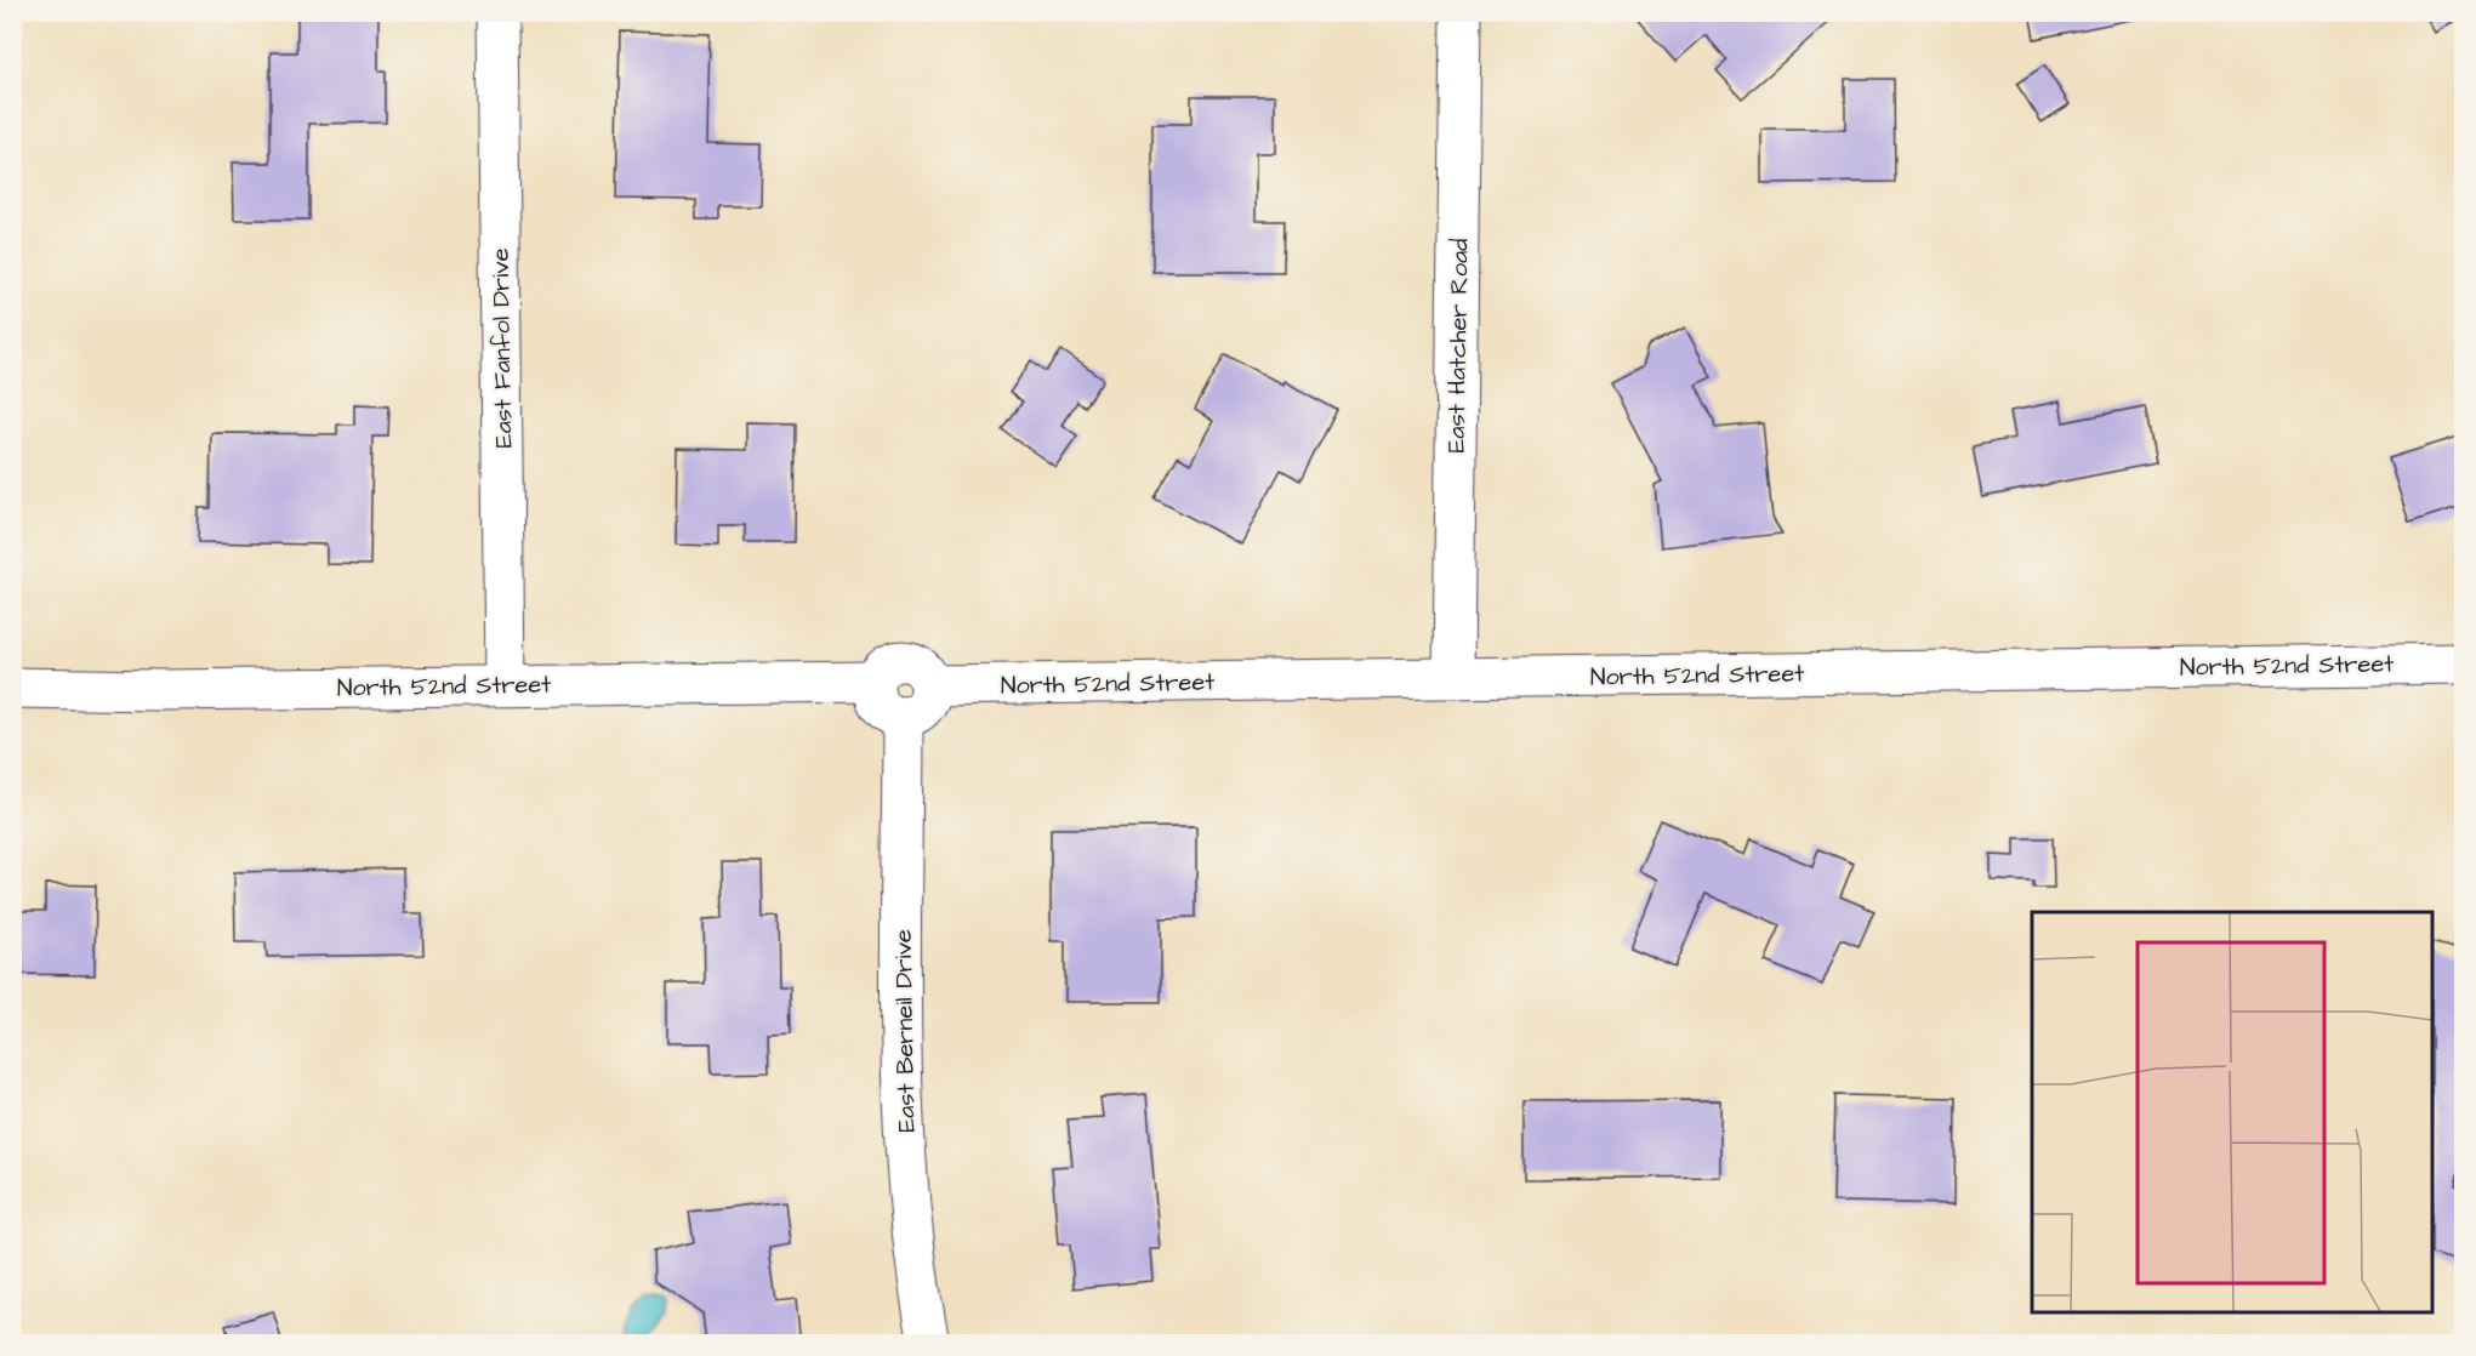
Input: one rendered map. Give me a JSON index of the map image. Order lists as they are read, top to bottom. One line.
{"streets":{"street":["East Hatcher Road","East Fanfol Drive","North 52nd Street","East Berneil Drive"]},"crossings":[["East Hatcher Road","North 52nd Street"],["East Fanfol Drive","North 52nd Street"],["North 52nd Street","East Berneil Drive"]]}
